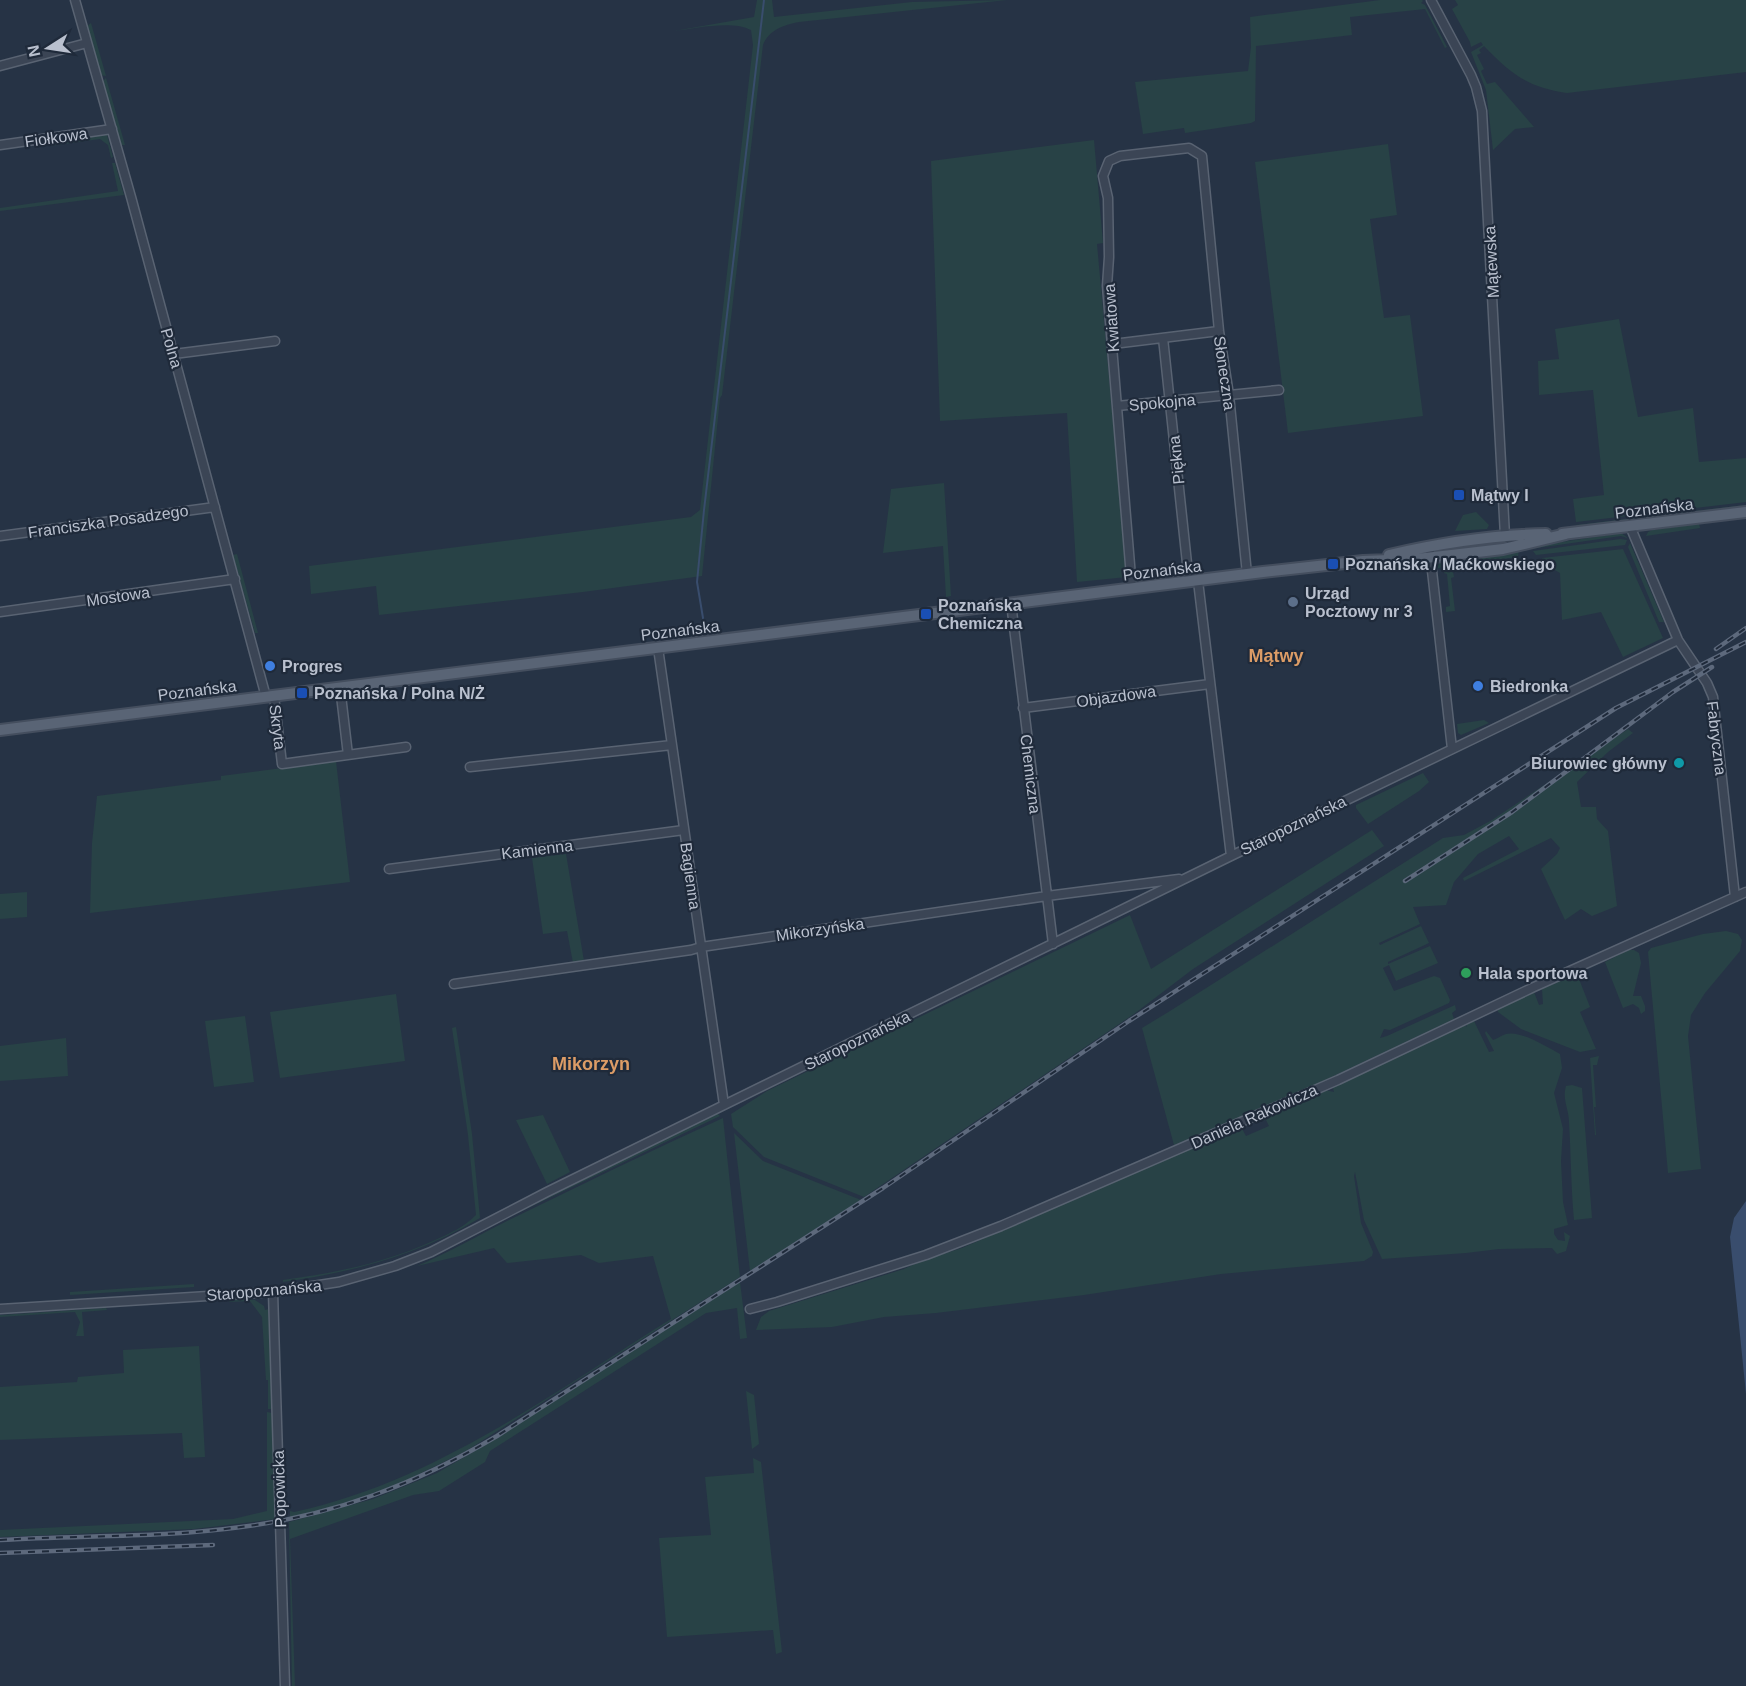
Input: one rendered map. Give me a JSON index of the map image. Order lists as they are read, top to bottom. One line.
{"streets":{"main road":["Poznańska"],"street":["Fiołkowa","Mątewska","Kwiatowa","Polna","Słoneczna","Spokojna","Piękna","Franciszka Posadzego","Mostowa","Objazdowa","Skryta","Fabryczna","Chemiczna","Staropoznańska","Kamienna","Bagienna","Mikorzyńska","Daniela Rakowicza","Popowicka"]},"crossings":[["Fiołkowa","Polna"],["Mątewska","Poznańska"],["Kwiatowa","Słoneczna"],["Kwiatowa","Spokojna"],["Kwiatowa","Poznańska"],["Polna","Poznańska"],["Polna","Franciszka Posadzego"],["Polna","Mostowa"],["Polna","Skryta"],["Słoneczna","Spokojna"],["Słoneczna","Poznańska"],["Spokojna","Piękna"],["Piękna","Poznańska"],["Poznańska","Skryta"],["Poznańska","Fabryczna"],["Poznańska","Chemiczna"],["Poznańska","Bagienna"],["Objazdowa","Chemiczna"],["Fabryczna","Staropoznańska"],["Fabryczna","Daniela Rakowicza"],["Chemiczna","Staropoznańska"],["Chemiczna","Mikorzyńska"],["Staropoznańska","Bagienna"],["Staropoznańska","Mikorzyńska"],["Staropoznańska","Popowicka"],["Kamienna","Bagienna"],["Bagienna","Mikorzyńska"]],"districts":["Mątwy","Mikorzyn"],"places":{"transit":["Mątwy I","Poznańska / Maćkowskiego","Poznańska Chemiczna","Poznańska / Polna N/Ż"],"other":["Urząd Pocztowy nr 3","Progres","Biedronka","Biurowiec główny","Hala sportowa"]},"north":"left"}
